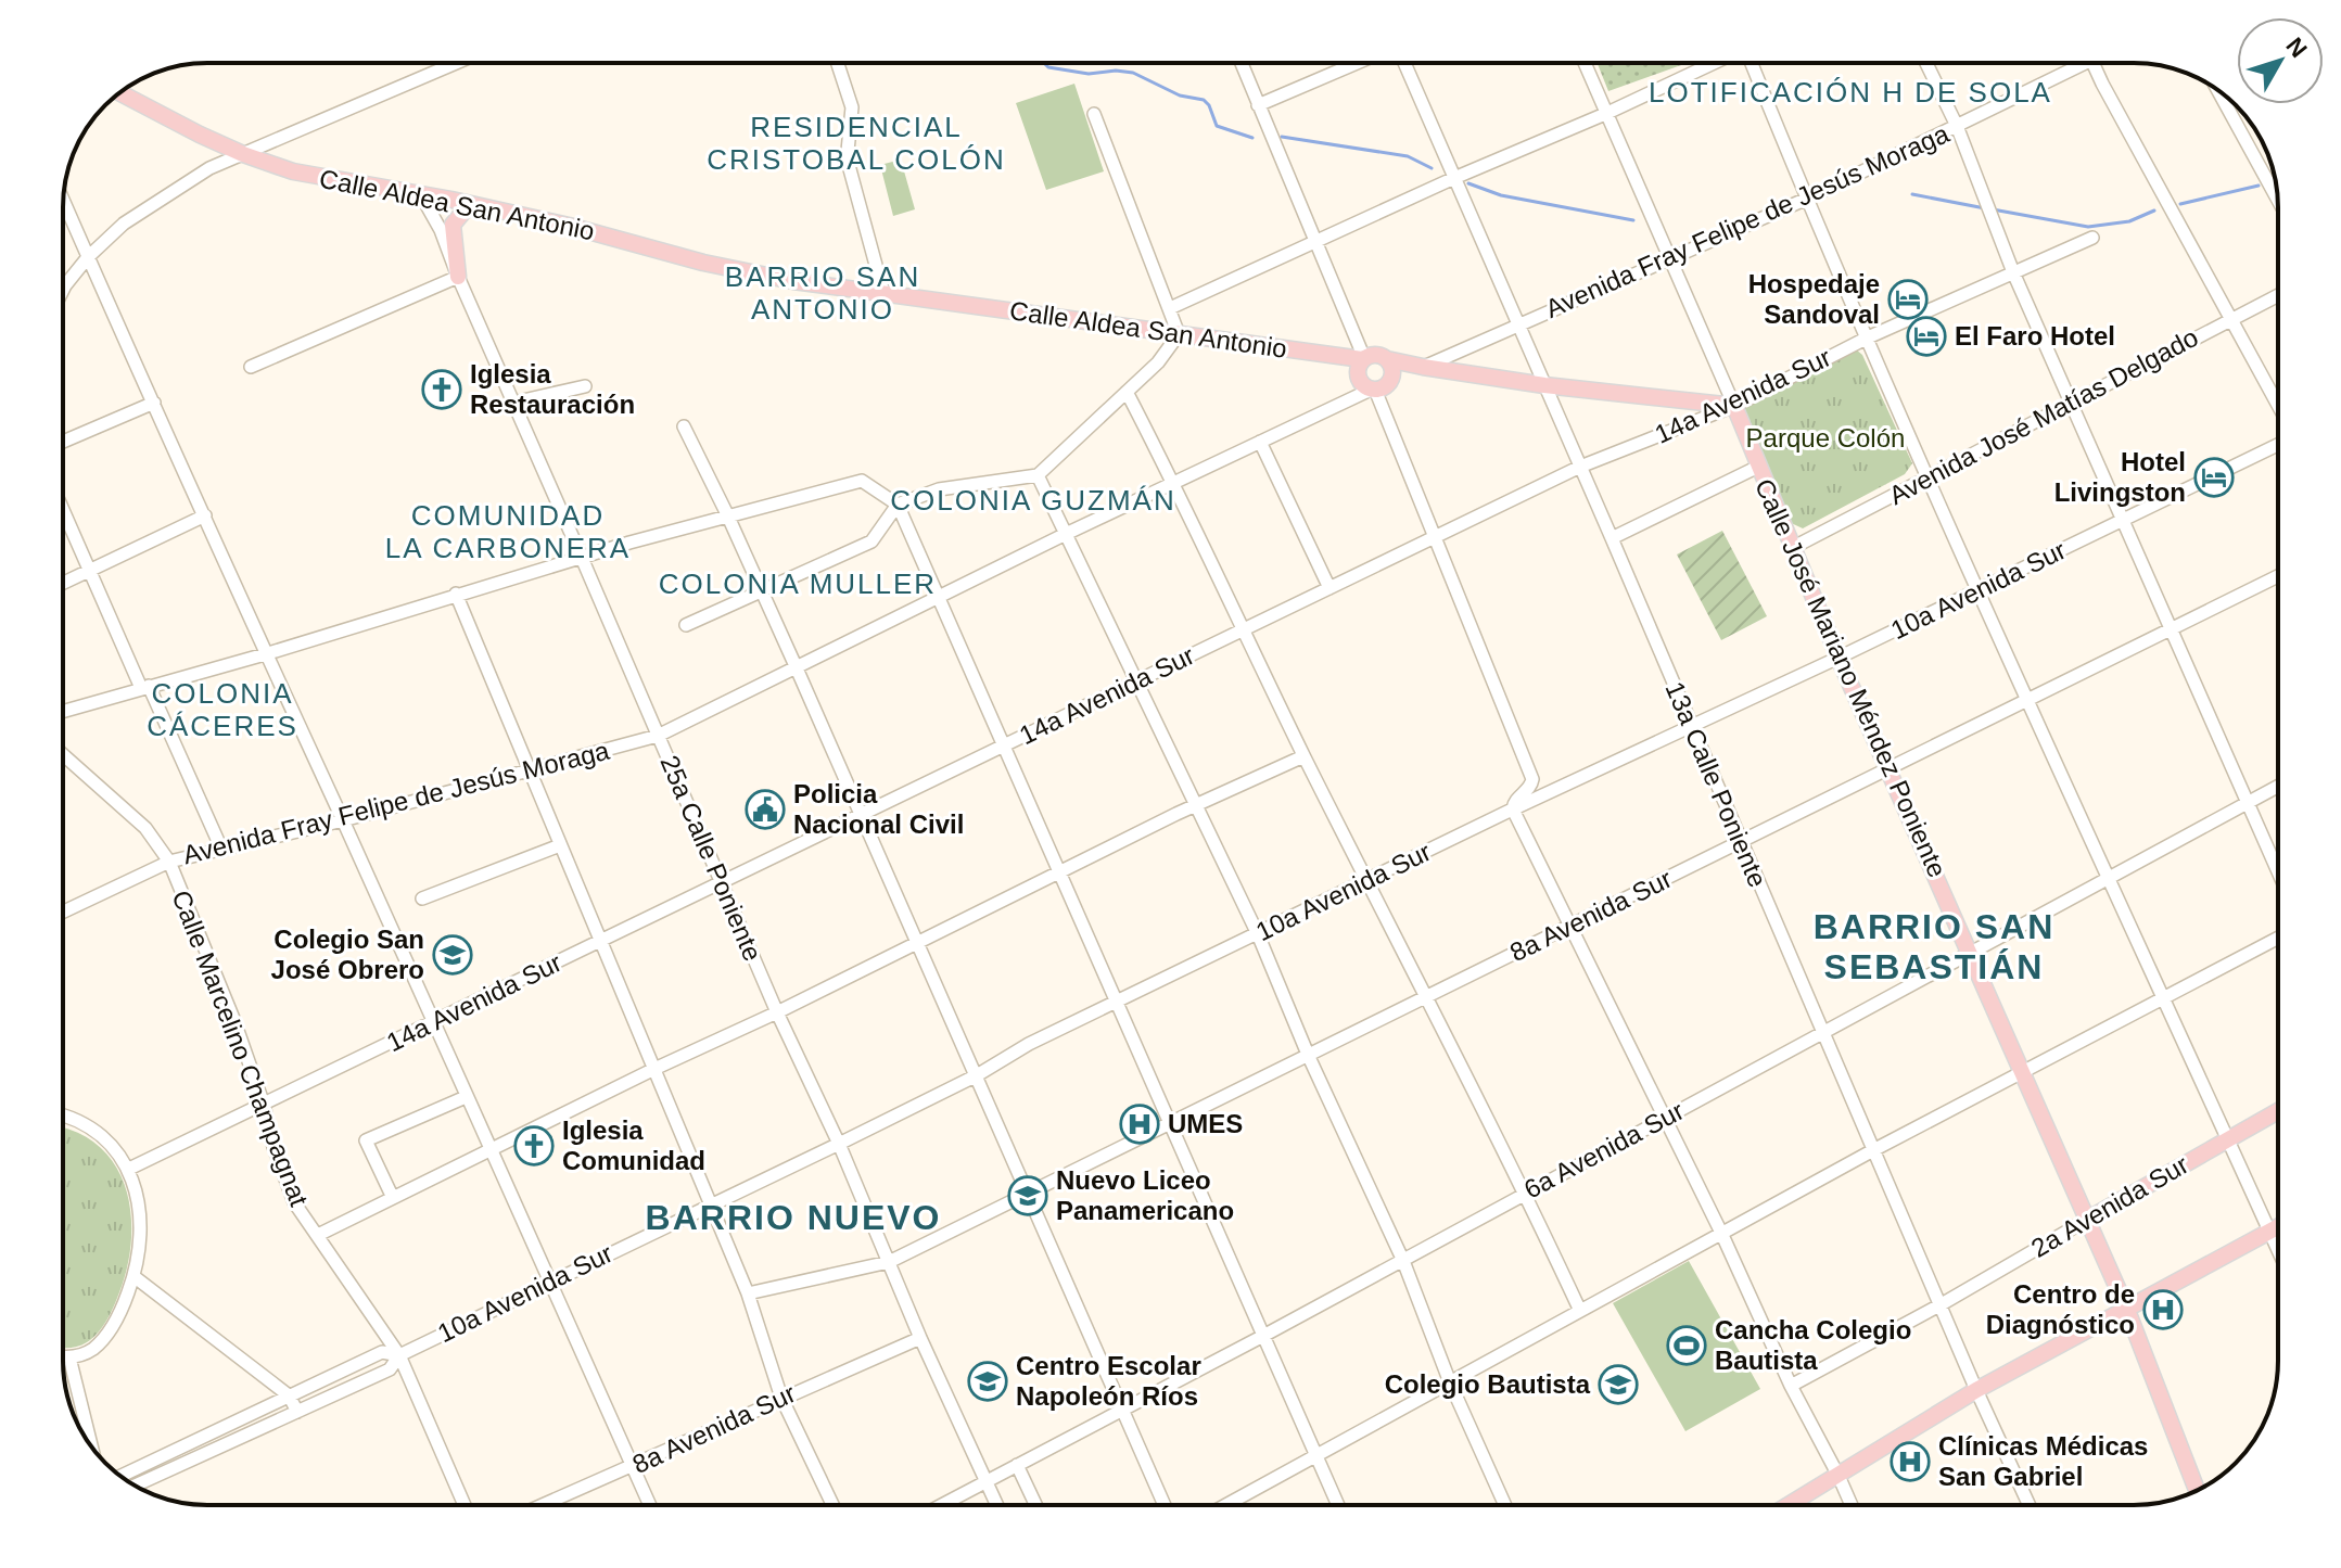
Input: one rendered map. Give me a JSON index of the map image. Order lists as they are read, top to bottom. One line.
{"streets":{"main road":["Calle Aldea San Antonio","Calle José Mariano Méndez Poniente","2a Avenida Sur"],"street":["Avenida Fray Felipe de Jesús Moraga","14a Avenida Sur","Avenida José Matías Delgado","10a Avenida Sur","13a Calle Poniente","25a Calle Poniente","8a Avenida Sur","Calle Marcelino Champagnat","6a Avenida Sur"]},"crossings":[["Calle Aldea San Antonio","Avenida Fray Felipe de Jesús Moraga"],["Calle Aldea San Antonio","25a Calle Poniente"],["Avenida Fray Felipe de Jesús Moraga","Calle José Mariano Méndez Poniente"],["Avenida Fray Felipe de Jesús Moraga","13a Calle Poniente"],["Avenida Fray Felipe de Jesús Moraga","25a Calle Poniente"],["Avenida Fray Felipe de Jesús Moraga","Calle Marcelino Champagnat"],["14a Avenida Sur","Calle José Mariano Méndez Poniente"],["14a Avenida Sur","13a Calle Poniente"],["14a Avenida Sur","25a Calle Poniente"],["14a Avenida Sur","Calle Marcelino Champagnat"],["Avenida José Matías Delgado","Calle José Mariano Méndez Poniente"],["10a Avenida Sur","Calle José Mariano Méndez Poniente"],["10a Avenida Sur","13a Calle Poniente"],["10a Avenida Sur","25a Calle Poniente"],["10a Avenida Sur","Calle Marcelino Champagnat"],["Calle José Mariano Méndez Poniente","8a Avenida Sur"],["Calle José Mariano Méndez Poniente","6a Avenida Sur"],["Calle José Mariano Méndez Poniente","2a Avenida Sur"],["13a Calle Poniente","8a Avenida Sur"],["13a Calle Poniente","6a Avenida Sur"],["13a Calle Poniente","2a Avenida Sur"],["25a Calle Poniente","8a Avenida Sur"],["25a Calle Poniente","6a Avenida Sur"]],"districts":["LOTIFICACIÓN H DE SOLA","RESIDENCIAL CRISTOBAL COLÓN","BARRIO SAN ANTONIO","COLONIA GUZMÁN","COMUNIDAD LA CARBONERA","COLONIA MULLER","COLONIA CÁCERES","BARRIO SAN SEBASTIÁN","BARRIO NUEVO"],"parks":["Parque Colón"],"places":{"hotel":["Hospedaje Sandoval","El Faro Hotel","Hotel Livingston"],"church":["Iglesia Restauración","Iglesia Comunidad"],"public building":["Policia Nacional Civil"],"school or university":["Colegio San José Obrero","Nuevo Liceo Panamericano","Centro Escolar Napoleón Ríos","Colegio Bautista"],"hospital":["UMES","Centro de Diagnóstico","Clínicas Médicas San Gabriel"],"sports":["Cancha Colegio Bautista"]},"north":"top right"}
